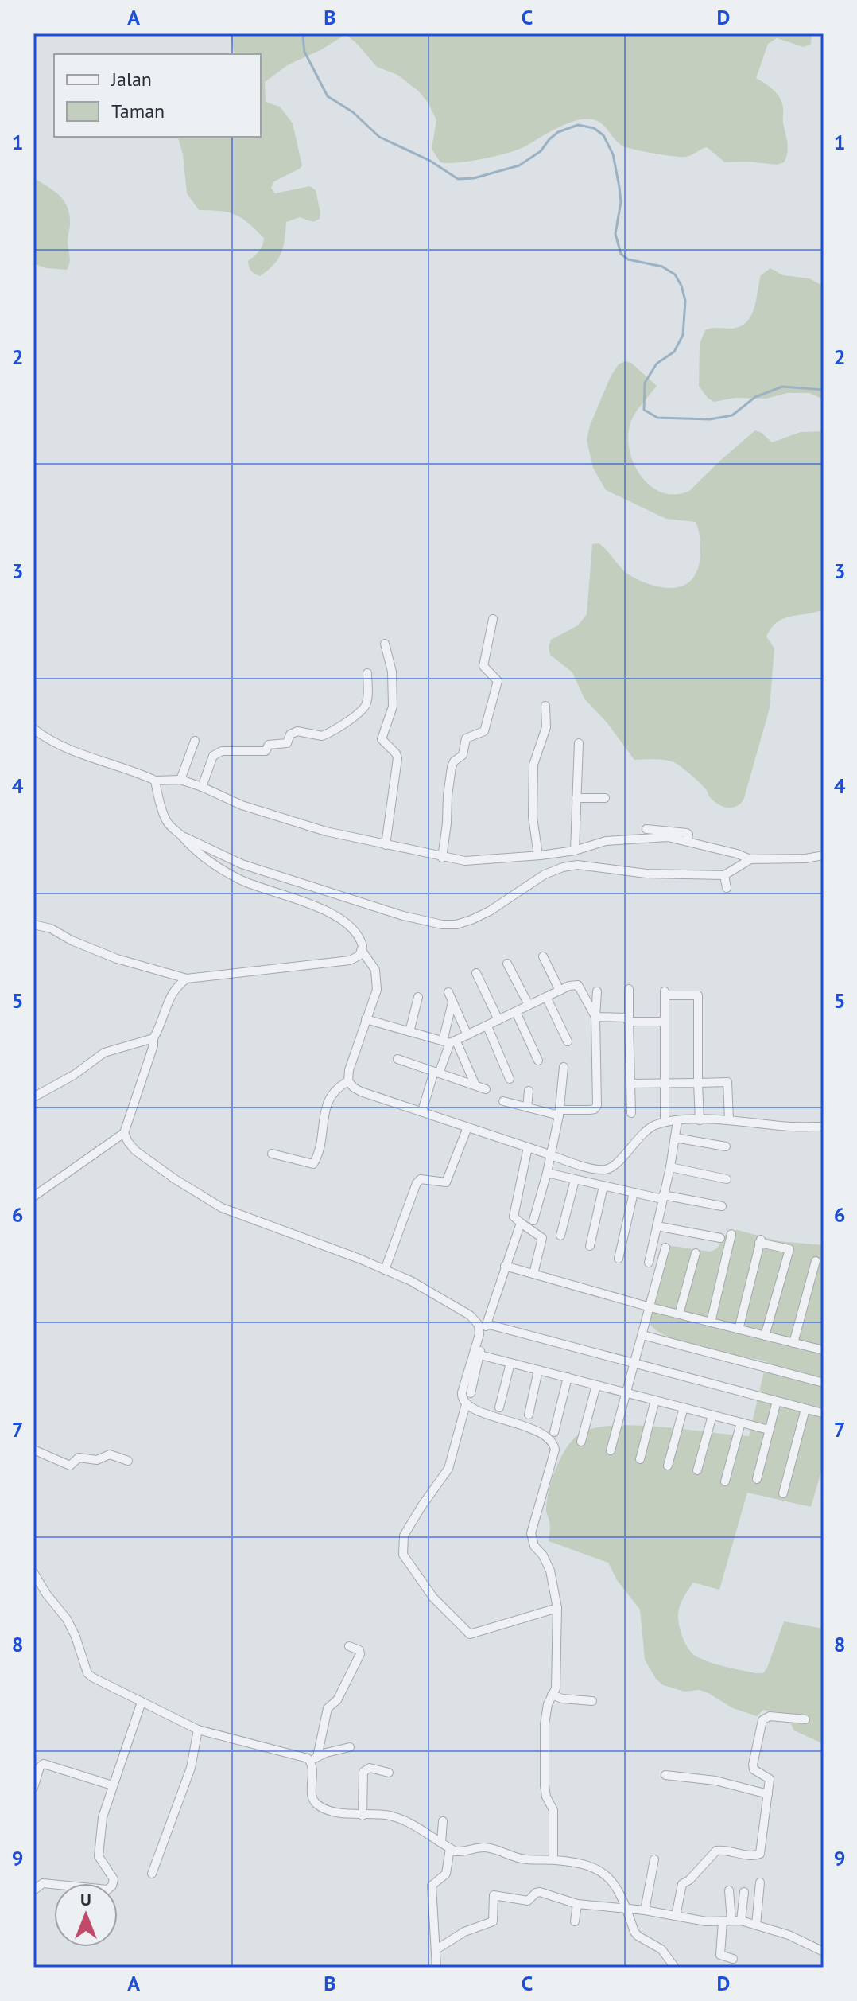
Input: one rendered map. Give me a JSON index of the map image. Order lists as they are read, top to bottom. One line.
{"legend":["Jalan","Taman"],"north":"top","grid":{"columns":["A","B","C","D"],"rows":["1","2","3","4","5","6","7","8","9"]}}
